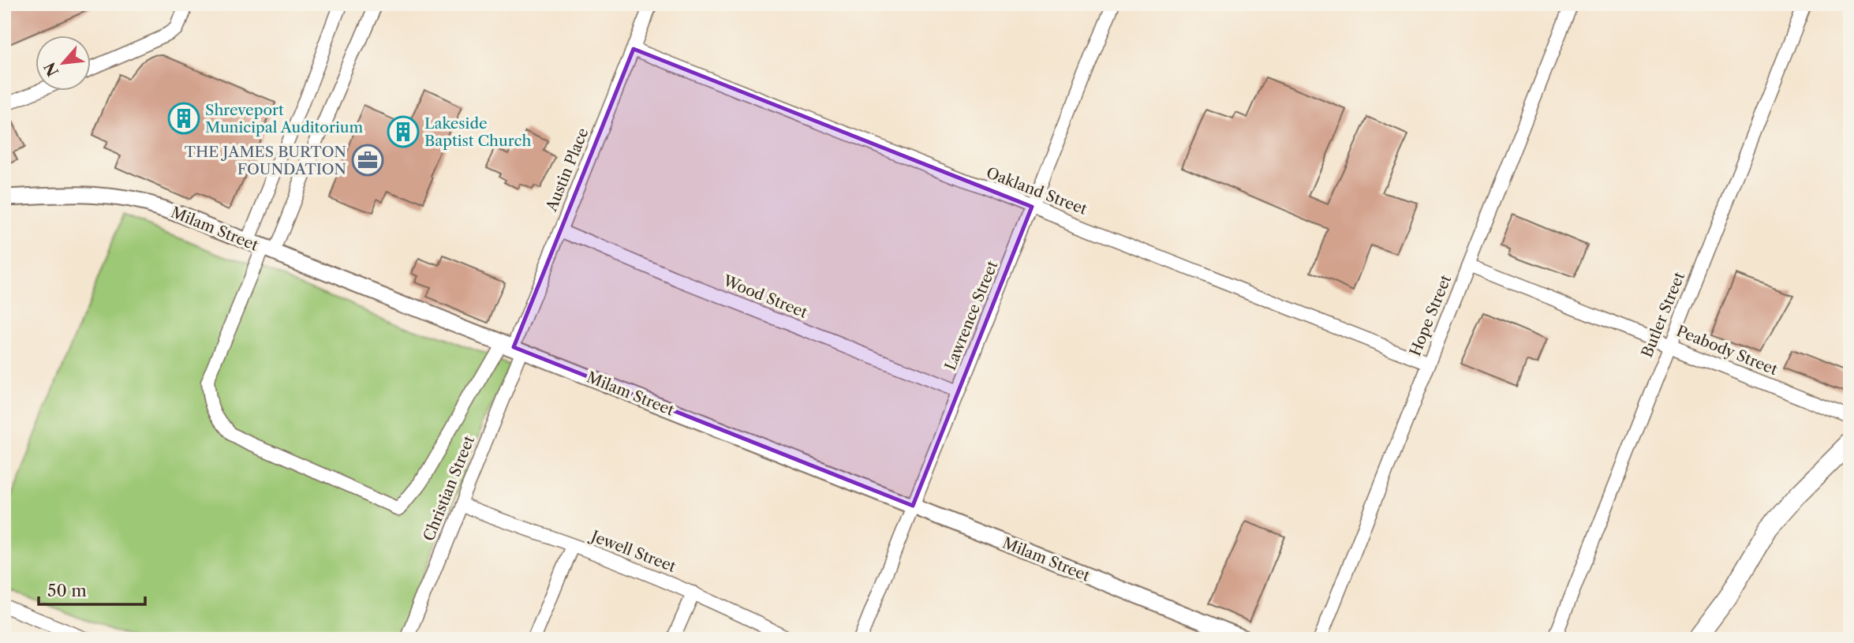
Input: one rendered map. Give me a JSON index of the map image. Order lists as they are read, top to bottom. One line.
{"streets":{"street":["Austin Place","Oakland Street","Milam Street","Wood Street","Butler Street","Lawrence Street","Hope Street","Peabody Street","Christian Street","Jewell Street"]},"crossings":[["Austin Place","Oakland Street"],["Austin Place","Milam Street"],["Austin Place","Wood Street"],["Austin Place","Christian Street"],["Oakland Street","Lawrence Street"],["Oakland Street","Hope Street"],["Milam Street","Lawrence Street"],["Milam Street","Christian Street"],["Wood Street","Lawrence Street"],["Butler Street","Peabody Street"],["Hope Street","Peabody Street"],["Christian Street","Jewell Street"]],"places":{"building":["Shreveport Municipal Auditorium","Lakeside Baptist Church"],"office":["THE JAMES BURTON FOUNDATION"]},"scale_bar":"50 m","north":"bottom left"}
